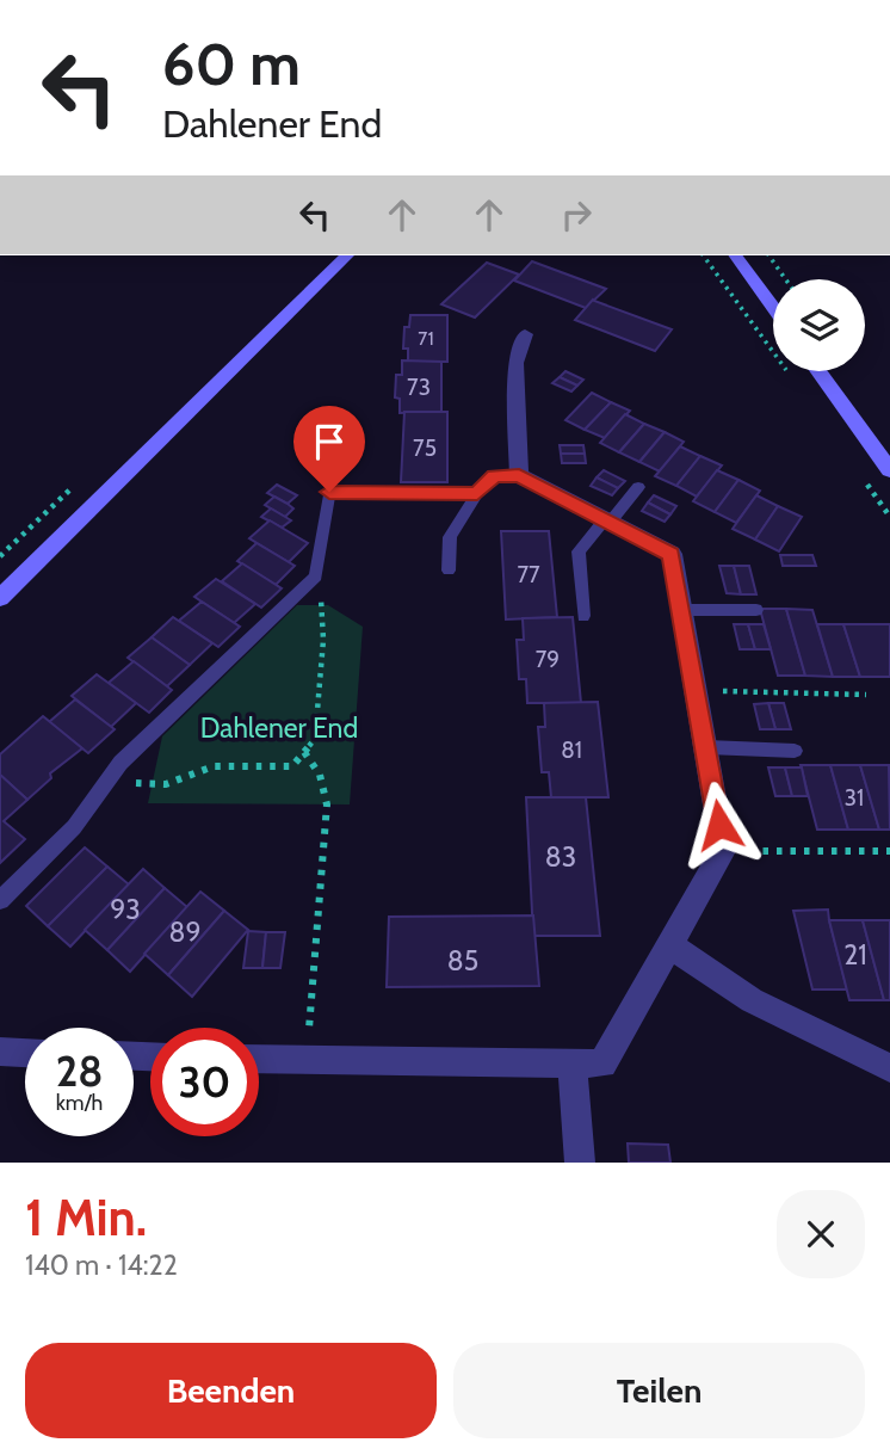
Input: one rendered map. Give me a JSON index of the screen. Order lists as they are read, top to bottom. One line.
{"parks":["Dahlener End"],"house_numbers":["71","73","75","77","79","81","31","83","93","89","21","85"],"page":{"turn":["60 m","Dahlener End"],"speed":"28 km/h","limit":"30","heading":["1 Min.","140 m · 14:22"],"buttons":["Beenden","Teilen"]}}
